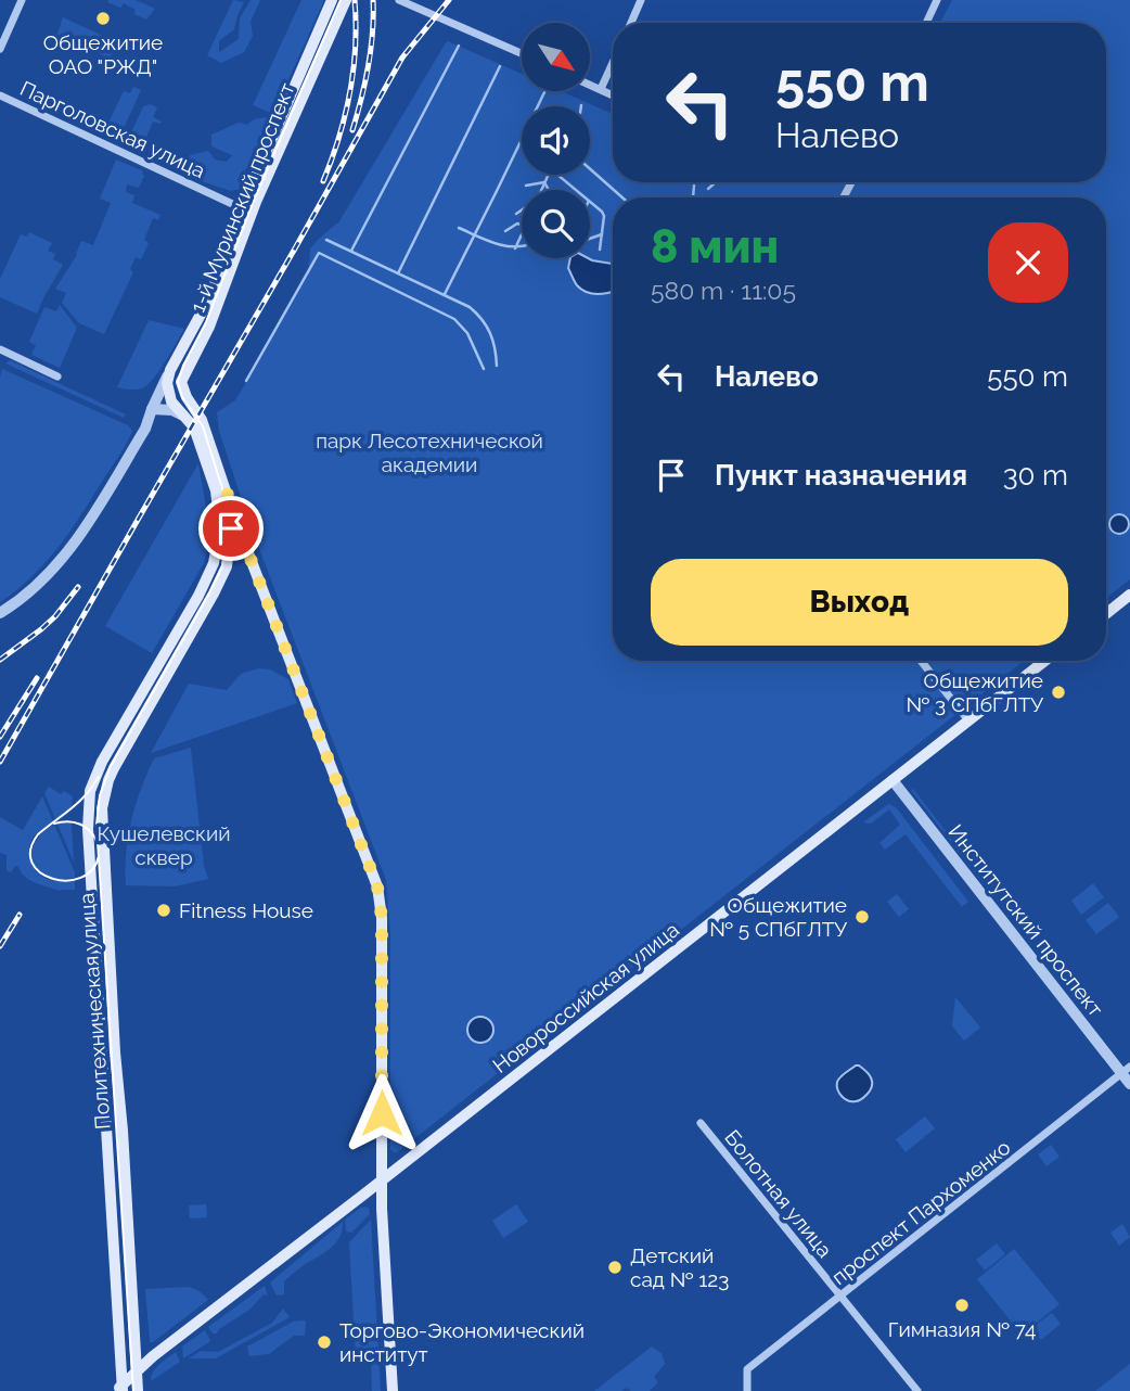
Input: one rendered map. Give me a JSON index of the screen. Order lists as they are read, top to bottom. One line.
{"streets":{"main road":["1-й Муринский проспект","Новороссийская улица","Политехническая улица"],"street":["Парголовская улица","Институтский проспект","Болотная улица","проспект Пархоменко"]},"crossings":[["Парголовская улица","1-й Муринский проспект"],["Институтский проспект","Новороссийская улица"],["Институтский проспект","проспект Пархоменко"],["Новороссийская улица","Политехническая улица"],["Болотная улица","проспект Пархоменко"]],"parks":["парк Лесотехнической академии","Кушелевский сквер"],"places":["Общежитие ОАО \"РЖД\"","Общежитие № 3 СПбГЛТУ","Fitness House","Общежитие № 5 СПбГЛТУ","Детский сад № 123","Гимназия № 74","Торгово-Экономический институт"],"north":"bottom right","page":{"turn":["550 m","Налево"],"heading":["8 мин","580 m · 11:05"],"list":[{"name":"Налево","value":"550 m"},{"name":"Пункт назначения","value":"30 m"}],"buttons":"Выход"}}
